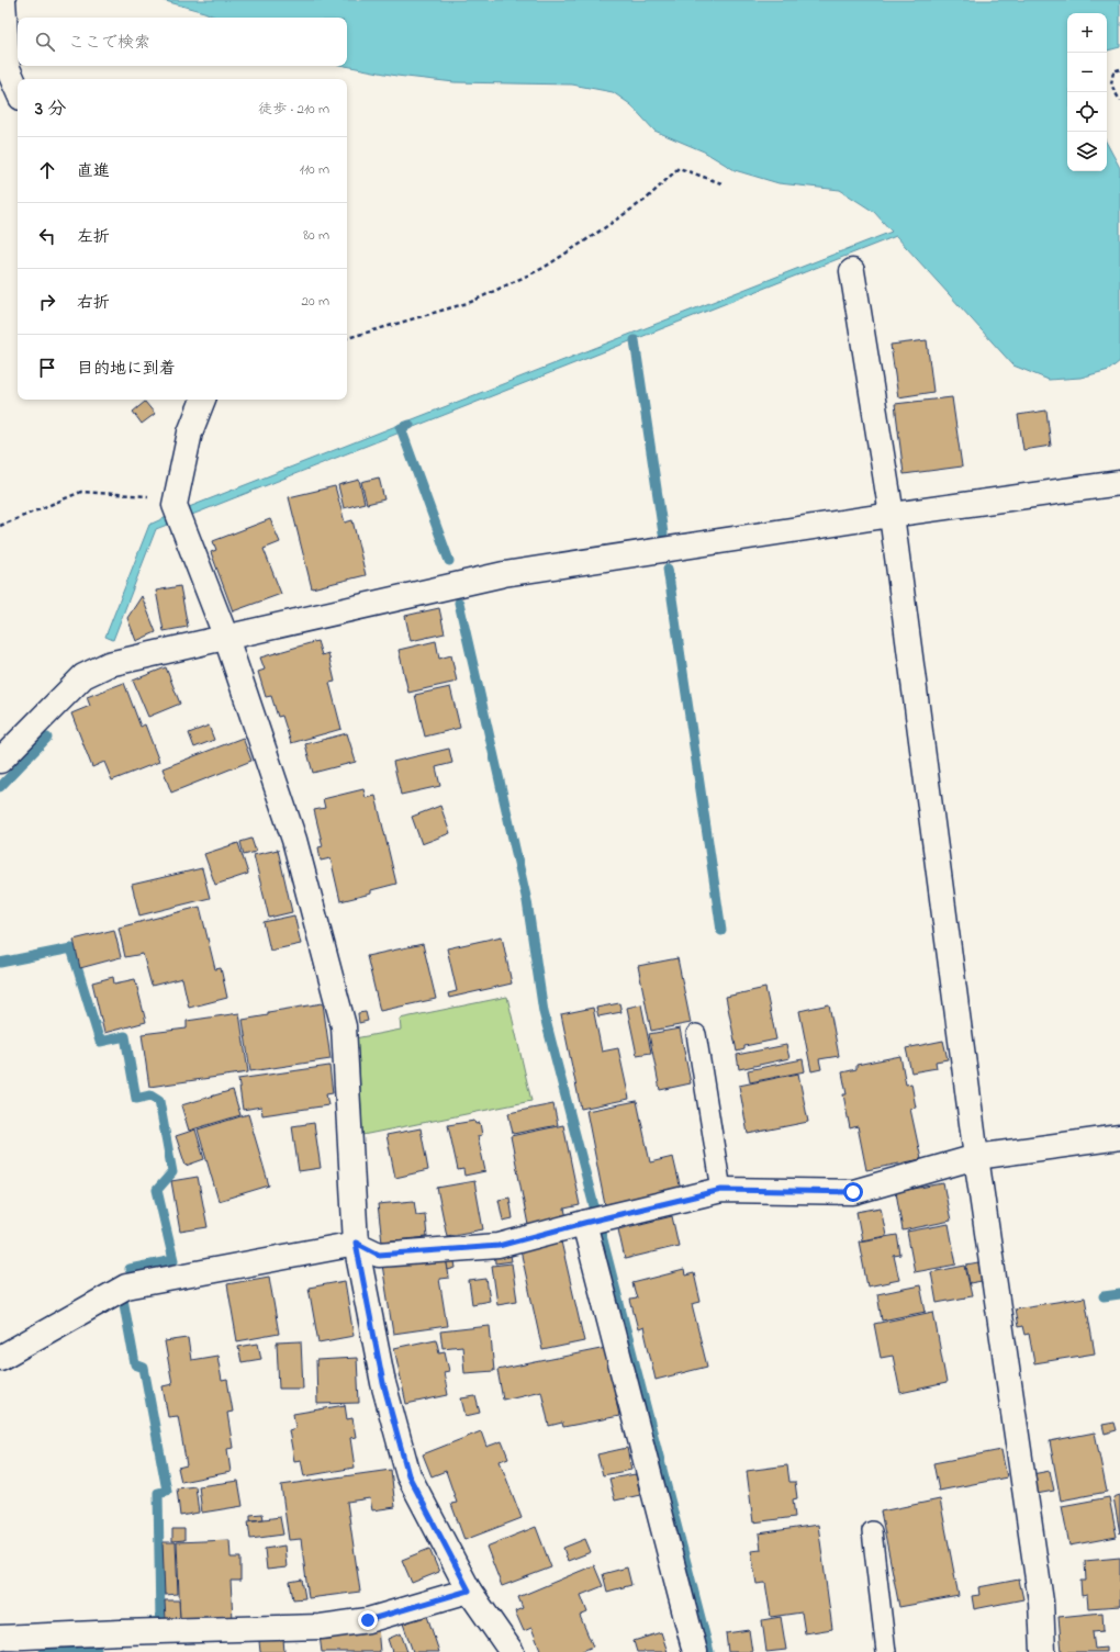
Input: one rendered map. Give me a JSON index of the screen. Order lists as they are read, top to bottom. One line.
{"page":{"map_buttons":["+","−"],"search":"ここで検索","heading":["3 分","徒歩 · 210 m"],"list":[["直進","110 m"],["左折","80 m"],["右折","20 m"],"目的地に到着"]}}
